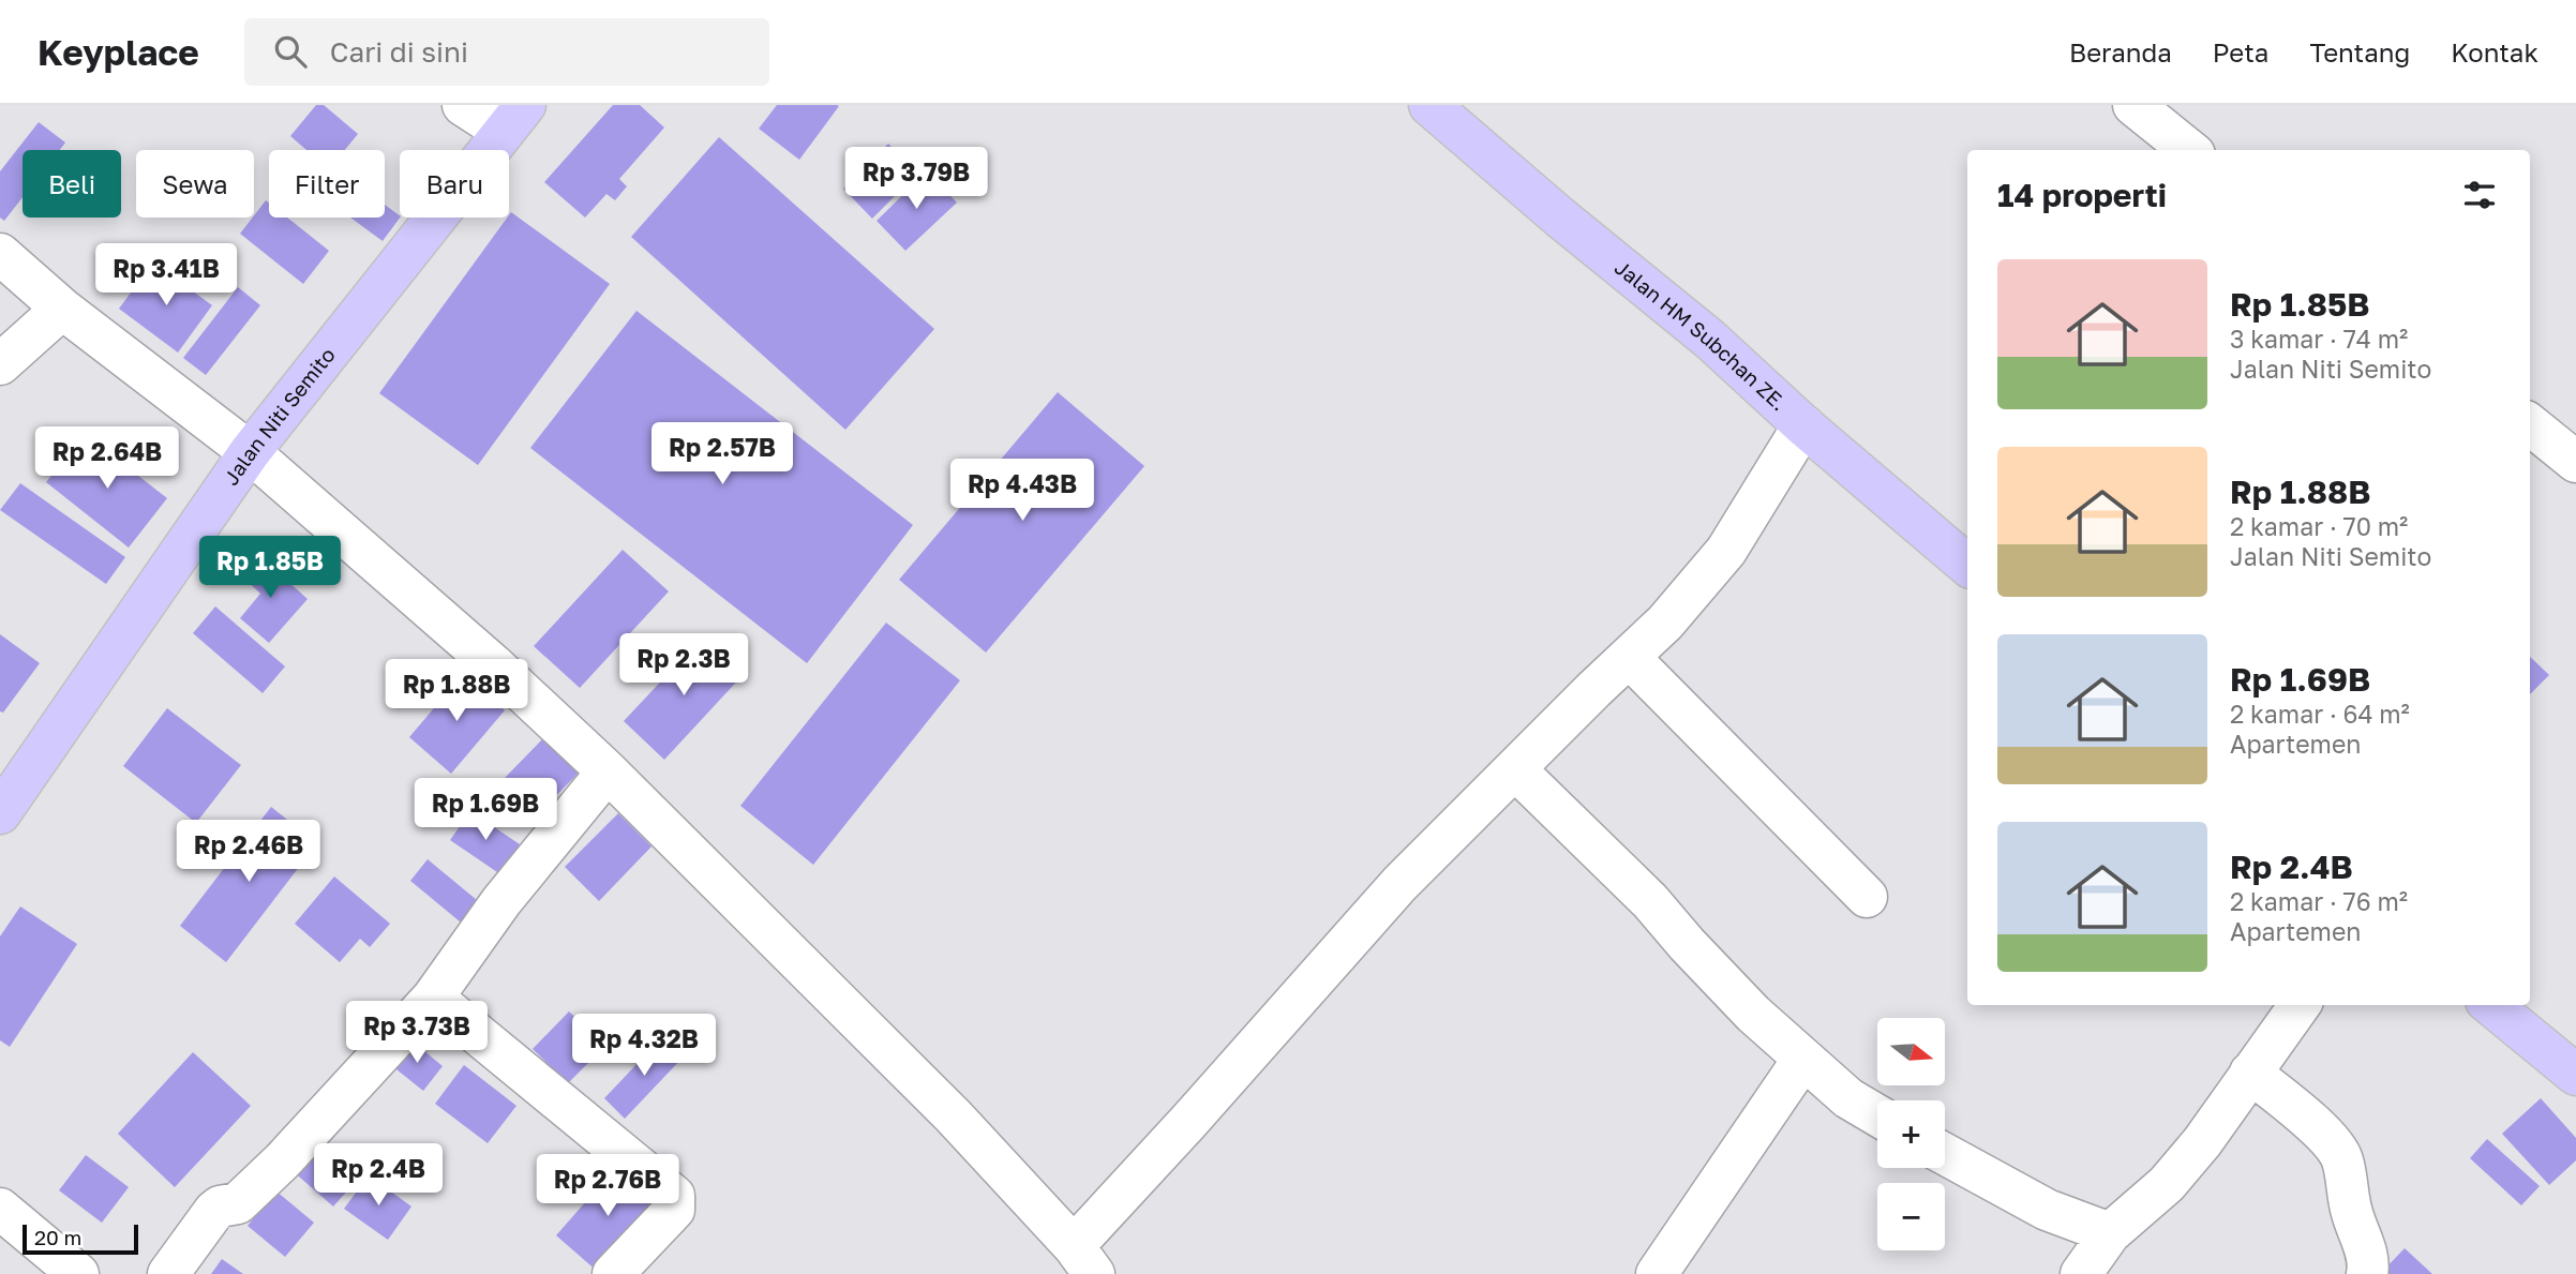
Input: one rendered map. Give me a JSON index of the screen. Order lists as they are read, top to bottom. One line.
{"streets":{"main road":["Jalan HM Subchan ZE.","Jalan Niti Semito"]},"scale_bar":"20 m","north":"right","page":{"header":"Keyplace","search":"Cari di sini","nav":["Beranda","Peta","Tentang","Kontak"],"price":["Rp 3.79B","Rp 3.41B","Rp 2.57B","Rp 2.64B","Rp 4.43B","Rp 1.85B","Rp 2.3B","Rp 1.88B","Rp 1.69B","Rp 2.46B","Rp 3.73B","Rp 4.32B","Rp 2.4B","Rp 2.76B"],"chip":["Beli","Sewa","Filter","Baru"],"heading":"14 properti","list":[{"name":"Rp 1.85B","note":"3 kamar · 74 m² · Jalan Niti Semito"},{"name":"Rp 1.88B","note":"2 kamar · 70 m² · Jalan Niti Semito"},{"name":"Rp 1.69B","note":"2 kamar · 64 m² · Apartemen"},{"name":"Rp 2.4B","note":"2 kamar · 76 m² · Apartemen"}],"map_buttons":["+","−"],"scale":"20 m"}}
